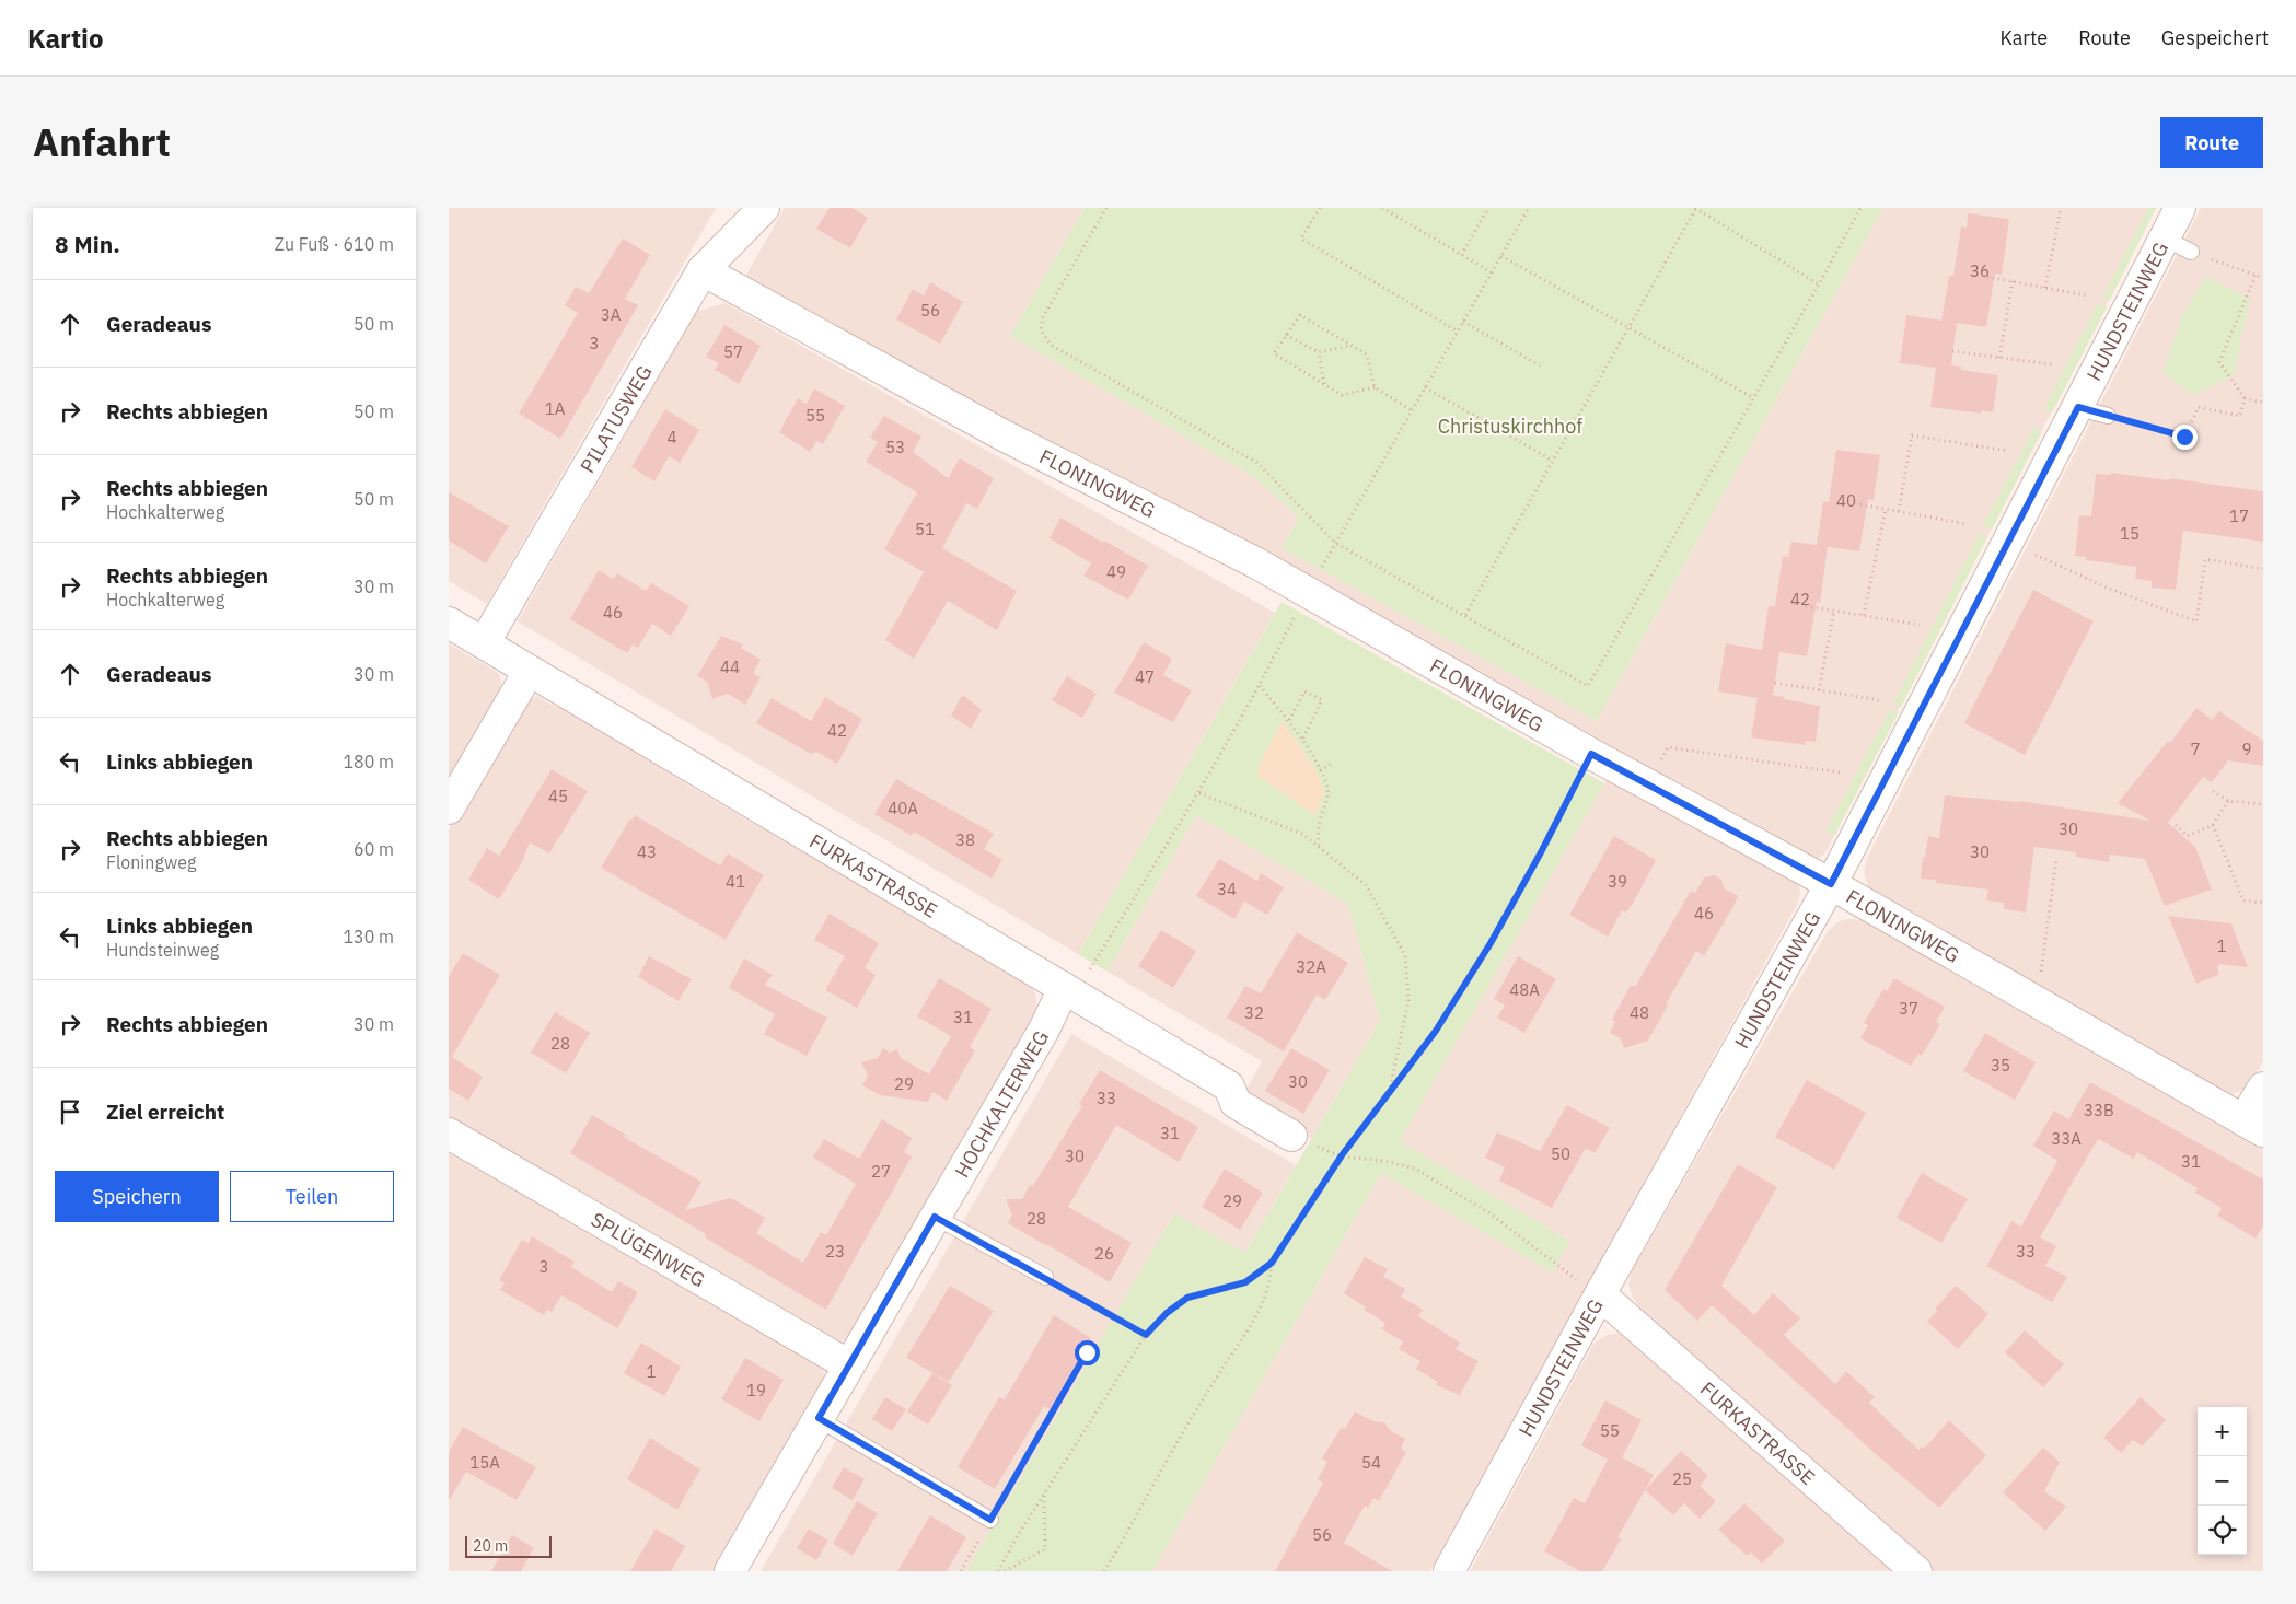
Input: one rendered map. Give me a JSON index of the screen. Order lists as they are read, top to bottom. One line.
{"streets":{"street":["HUNDSTEINWEG","PILATUSWEG","FLONINGWEG","FURKASTRASSE","HOCHKALTERWEG","SPLÜGENWEG"]},"crossings":[["HUNDSTEINWEG","FLONINGWEG"],["HUNDSTEINWEG","FURKASTRASSE"],["PILATUSWEG","FLONINGWEG"],["PILATUSWEG","FURKASTRASSE"],["FURKASTRASSE","HOCHKALTERWEG"],["HOCHKALTERWEG","SPLÜGENWEG"]],"parks":["Christuskirchhof"],"house_numbers":["36","56","3A","3","57","1A","55","4","53","40","17","51","15","49","42","46","44","47","42","7","9","45","40A","30","38","43","30","41","39","34","46","1","32A","48A","37","32","48","31","28","35","30","29","33","33B","31","33A","50","30","31","27","29","28","23","33","26","3","1","19","55","15A","54","25","56"],"scale_bar":"20 m","page":{"header":"Kartio","nav":["Karte","Route","Gespeichert"],"title":"Anfahrt","buttons":["Route",["Speichern","Teilen"]],"heading":["8 Min.","Zu Fuß · 610 m"],"list":[["Geradeaus","50 m"],["Rechts abbiegen","50 m"],["Rechts abbiegen","Hochkalterweg","50 m"],["Rechts abbiegen","Hochkalterweg","30 m"],["Geradeaus","30 m"],["Links abbiegen","180 m"],["Rechts abbiegen","Floningweg","60 m"],["Links abbiegen","Hundsteinweg","130 m"],["Rechts abbiegen","30 m"],"Ziel erreicht"],"map_buttons":["+","−"],"scale":"20 m"}}
